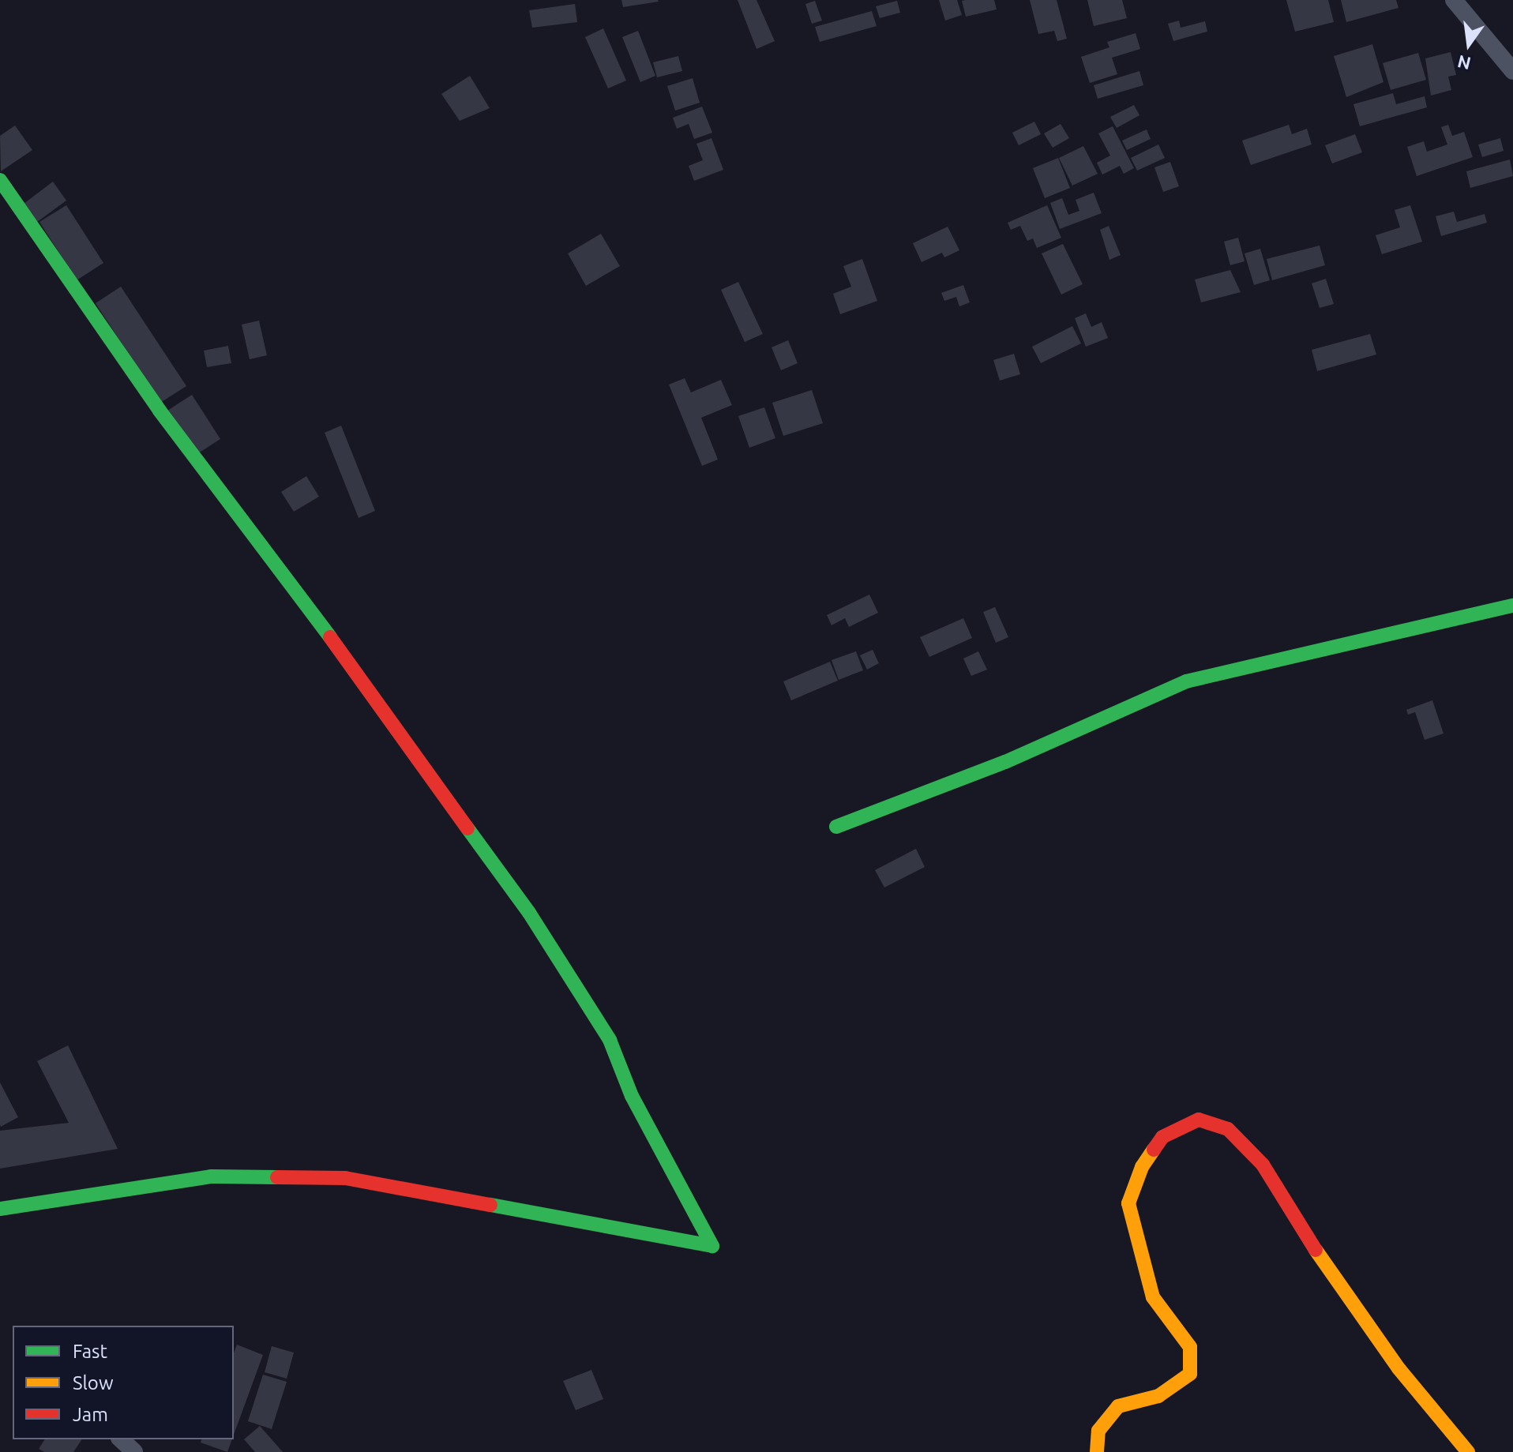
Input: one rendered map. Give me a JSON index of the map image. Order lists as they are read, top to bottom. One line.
{"legend":["Fast","Slow","Jam"],"north":"bottom"}
